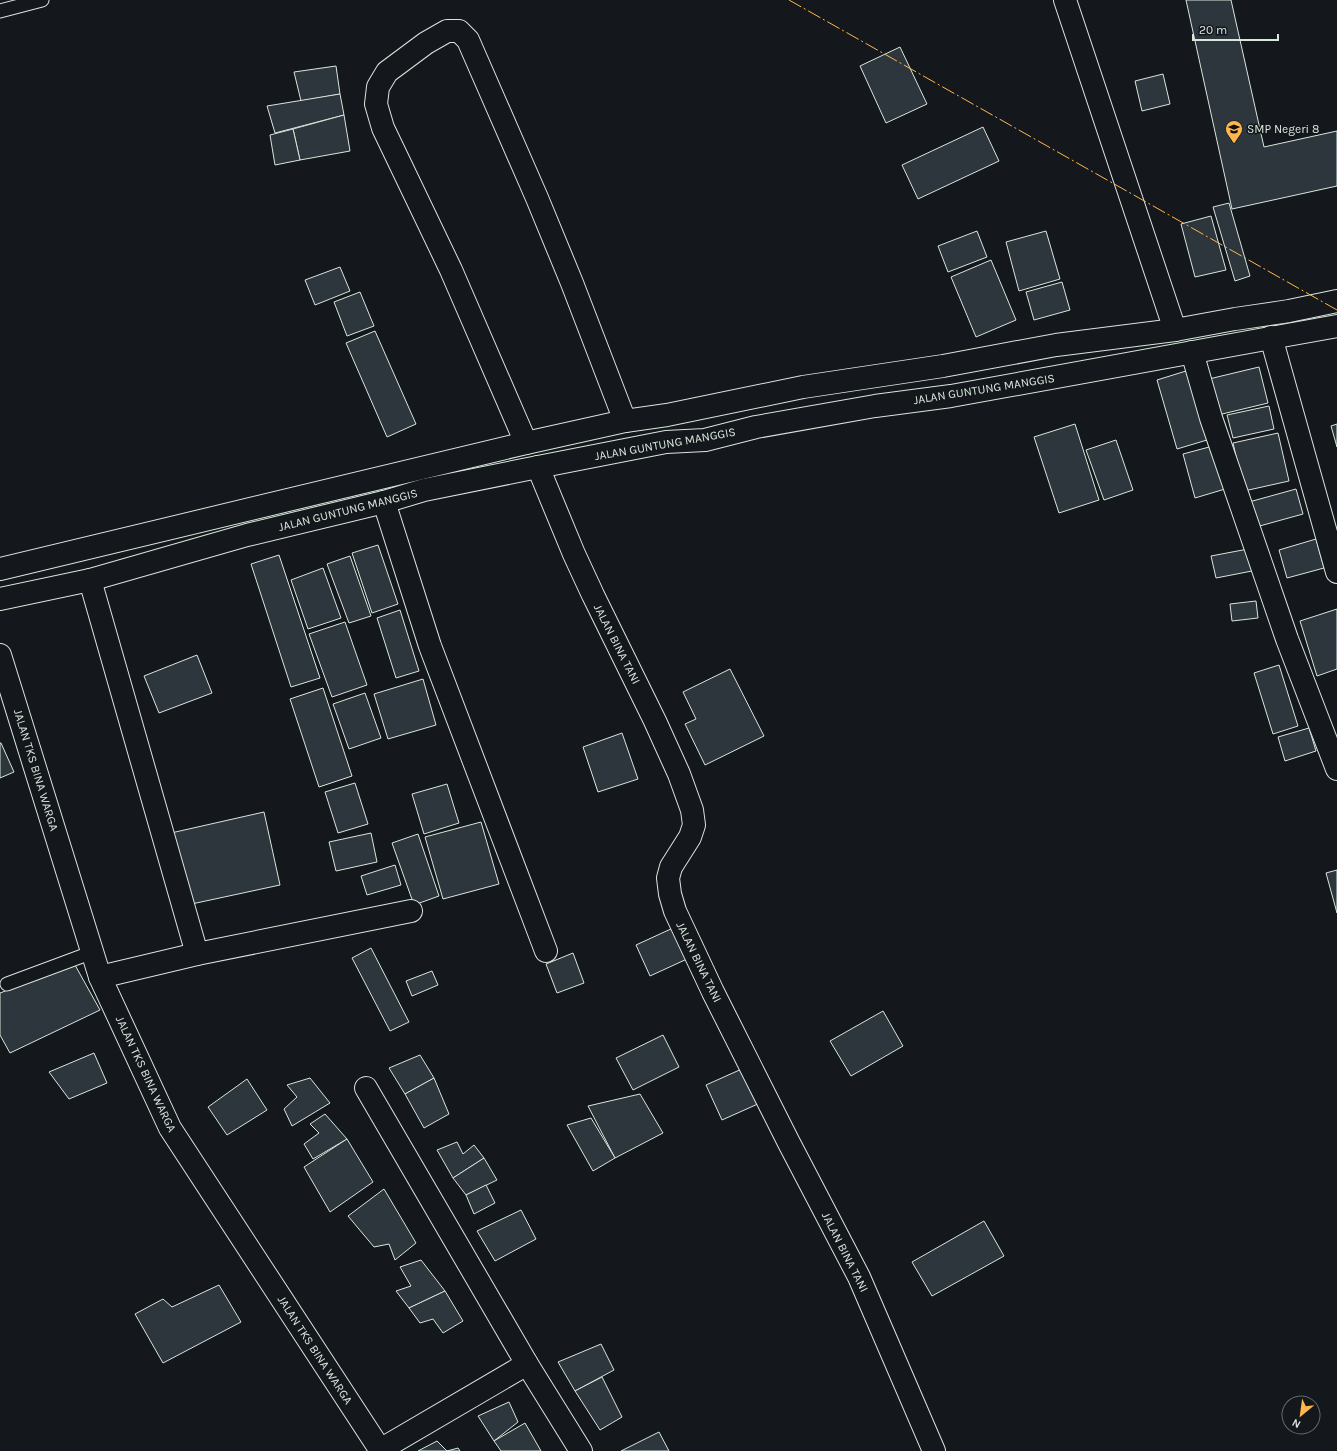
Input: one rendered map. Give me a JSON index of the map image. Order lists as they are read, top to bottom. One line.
{"streets":{"street":["JALAN GUNTUNG MANGGIS","JALAN BINA TANI","JALAN TKS BINA WARGA"]},"crossings":[["JALAN GUNTUNG MANGGIS","JALAN BINA TANI"]],"places":{"school or university":["SMP Negeri 8"]},"scale_bar":"20 m","north":"bottom left"}
